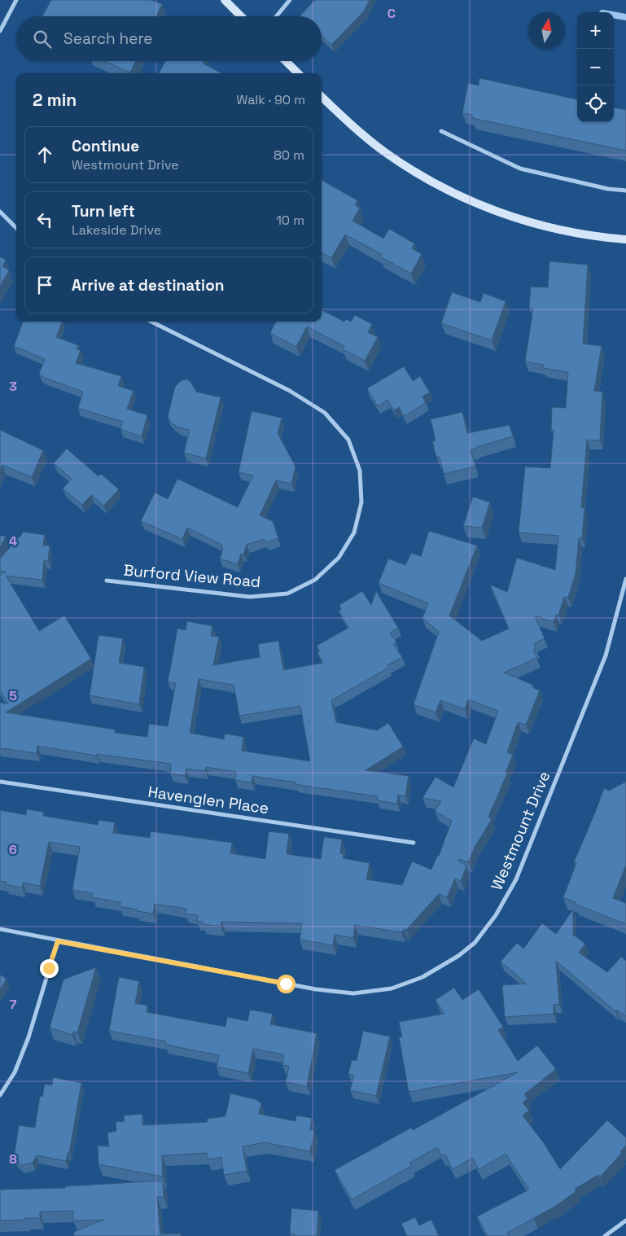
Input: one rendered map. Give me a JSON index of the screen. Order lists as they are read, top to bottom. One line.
{"streets":{"street":["Burford View Road","Havenglen Place","Westmount Drive"]},"north":"top","page":{"map_buttons":["+","−"],"search":"Search here","heading":["2 min","Walk · 90 m"],"list":[["Continue","Westmount Drive","80 m"],["Turn left","Lakeside Drive","10 m"],"Arrive at destination"]},"grid":{"columns":["C"],"rows":["3","4","5","6","7","8"]}}
